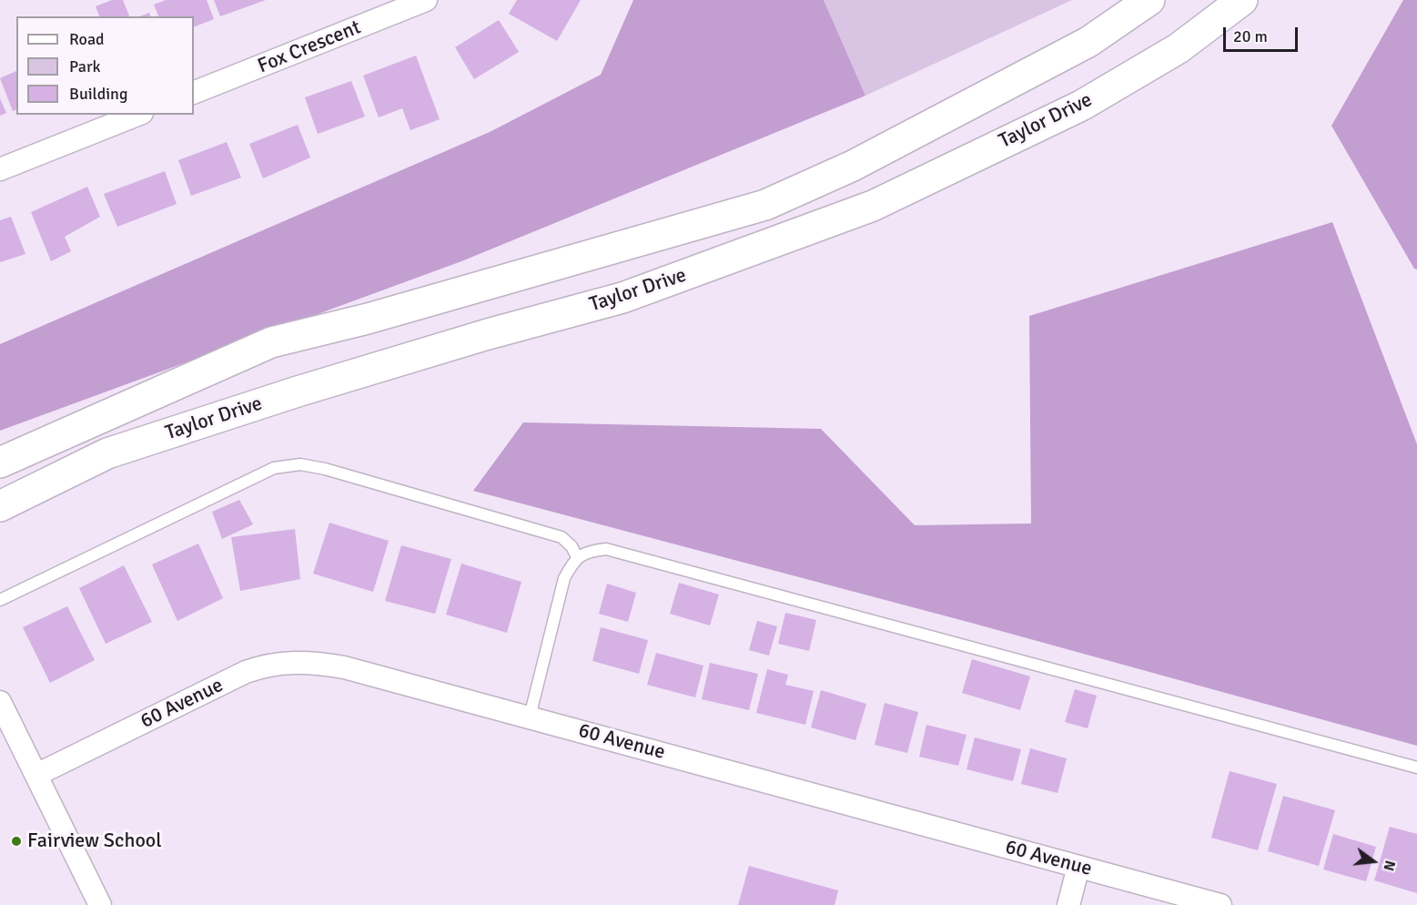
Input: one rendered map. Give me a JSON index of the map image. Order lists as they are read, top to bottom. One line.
{"streets":{"main road":["Taylor Drive"],"street":["Fox Crescent","60 Avenue"]},"places":["Fairview School"],"legend":["Road","Park","Building"],"scale_bar":"20 m","north":"right"}
